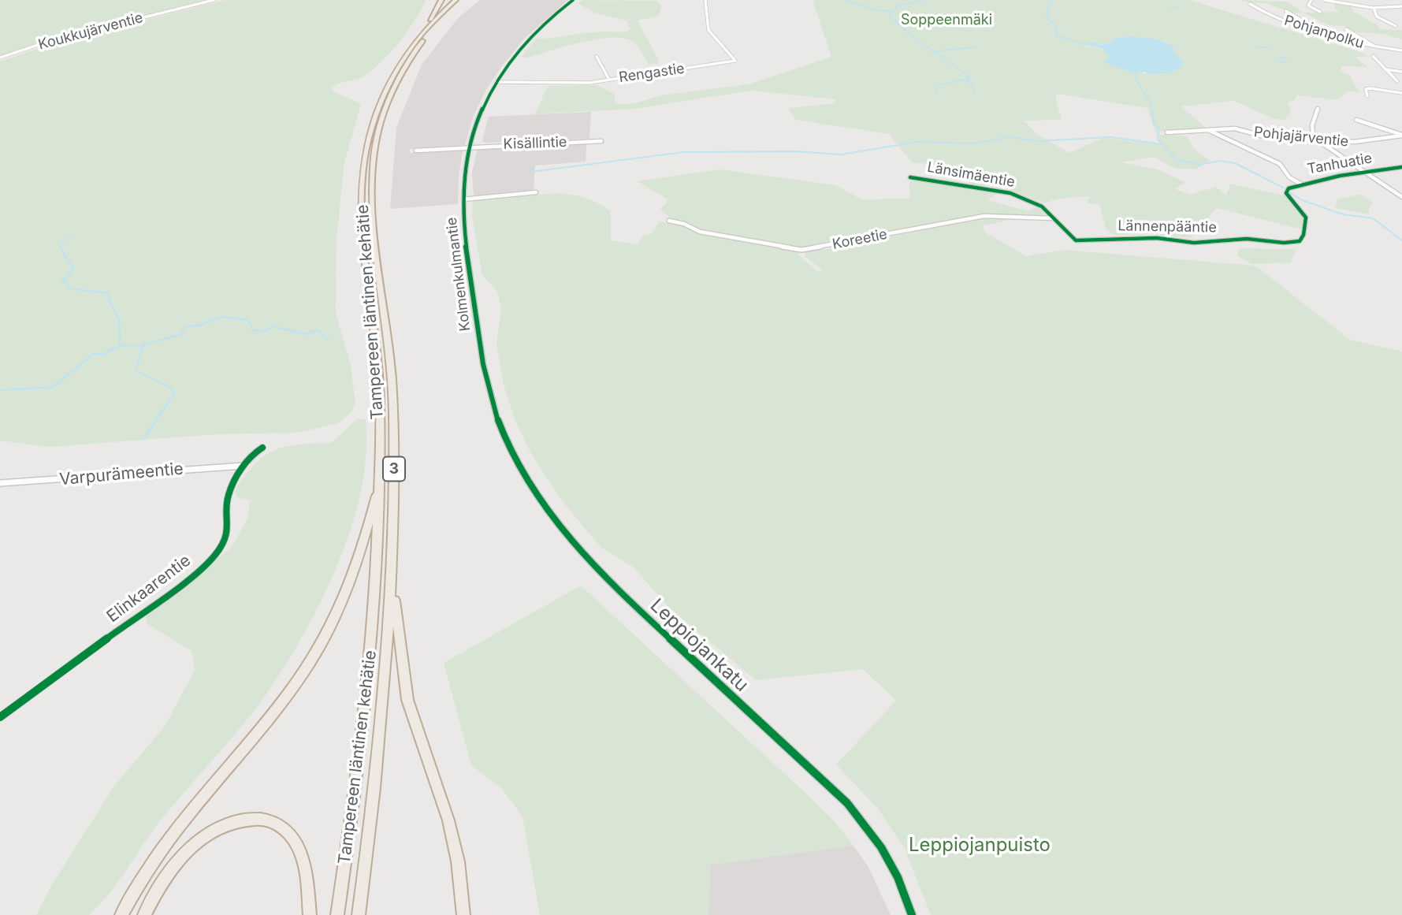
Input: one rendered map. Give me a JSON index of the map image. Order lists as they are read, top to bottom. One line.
{"streets":{"highway":["Tampereen läntinen kehätie","3"],"street":["Koukkujärventie","Pohjanpolku","Rengastie","Pohjajärventie","Kisällintie","Tanhuatie","Länsimäentie","Lännenpääntie","Koreetie","Kolmenkulmantie","Varpurämeentie","Elinkaarentie","Leppiojankatu"]},"crossings":[["Rengastie","Kolmenkulmantie"],["Kisällintie","Kolmenkulmantie"],["Tanhuatie","Lännenpääntie"],["Länsimäentie","Lännenpääntie"],["Länsimäentie","Koreetie"],["Lännenpääntie","Koreetie"],["Kolmenkulmantie","Leppiojankatu"],["Varpurämeentie","Elinkaarentie"]],"parks":["Soppeenmäki","Leppiojanpuisto"]}
